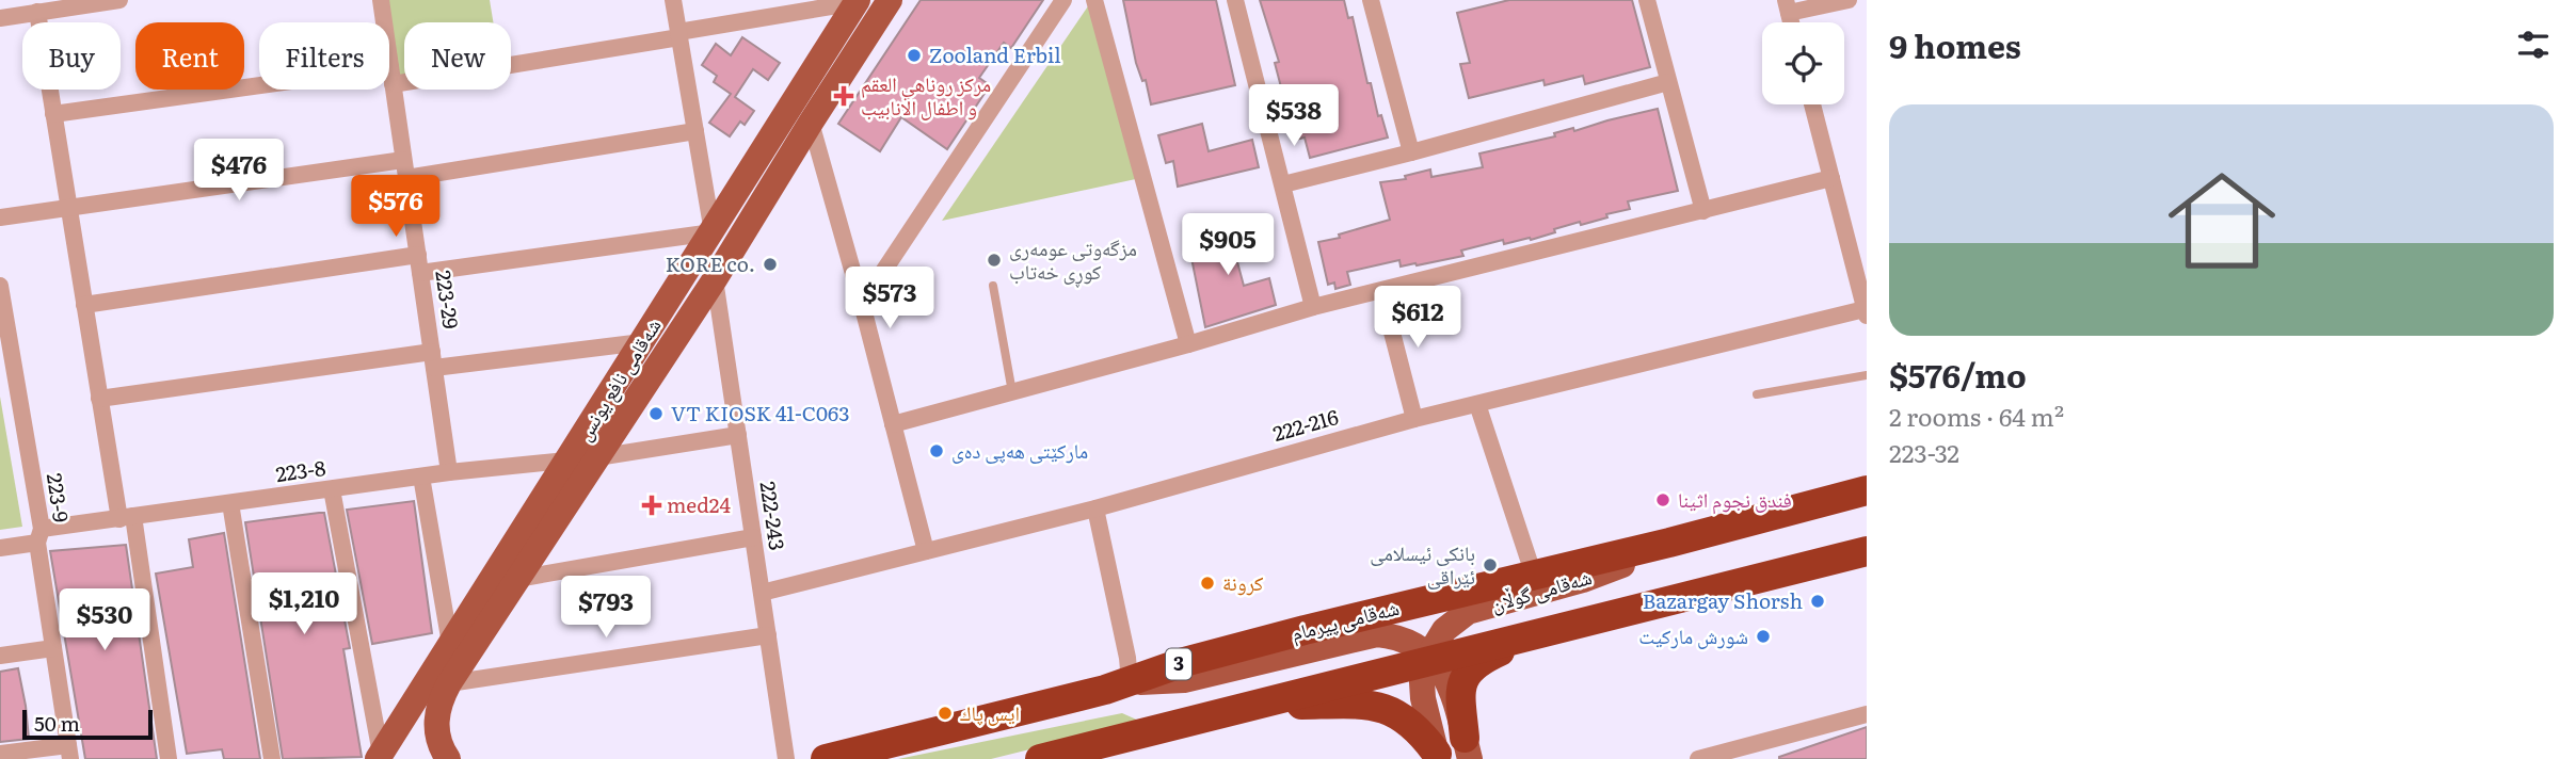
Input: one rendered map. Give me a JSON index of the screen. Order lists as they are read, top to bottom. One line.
{"streets":{"highway":["شەقامی پیرمام","3"],"main road":["شەقامی نافع یونس","شەقامی گوڵان"],"street":["223-29","222-216","223-8","223-9","222-243"]},"crossings":[["223-29","223-8"],["شەقامی نافع یونس","223-8"],["شەقامی نافع یونس","222-243"],["222-216","222-243"],["223-8","223-9"],["223-8","222-243"],["شەقامی گوڵان","شەقامی پیرمام"]],"places":{"other":["Zooland Erbil","مزگەوتی عومەری کوڕی خەتاب","KORE co.","VT KIOSK 41-C063","مارکێتی هەپی دەی","فندق نجوم اثينا","بانکی ئیسلامی ئێراقی","كرونة","Bazargay Shorsh","شورش ماركيت","ايس پاك"],"health":["مركز روناهي العقم و اطفال الانابيب","med24"]},"scale_bar":"50 m","page":{"heading":"9 homes","chip":["Buy","Rent","Filters","New"],"price":["$538","$476","$576","$905","$573","$612","$1,210","$793","$530"],"list":[{"name":"$576/mo","note":"2 rooms · 64 m² · 223-32"}],"scale":"50 m"}}
